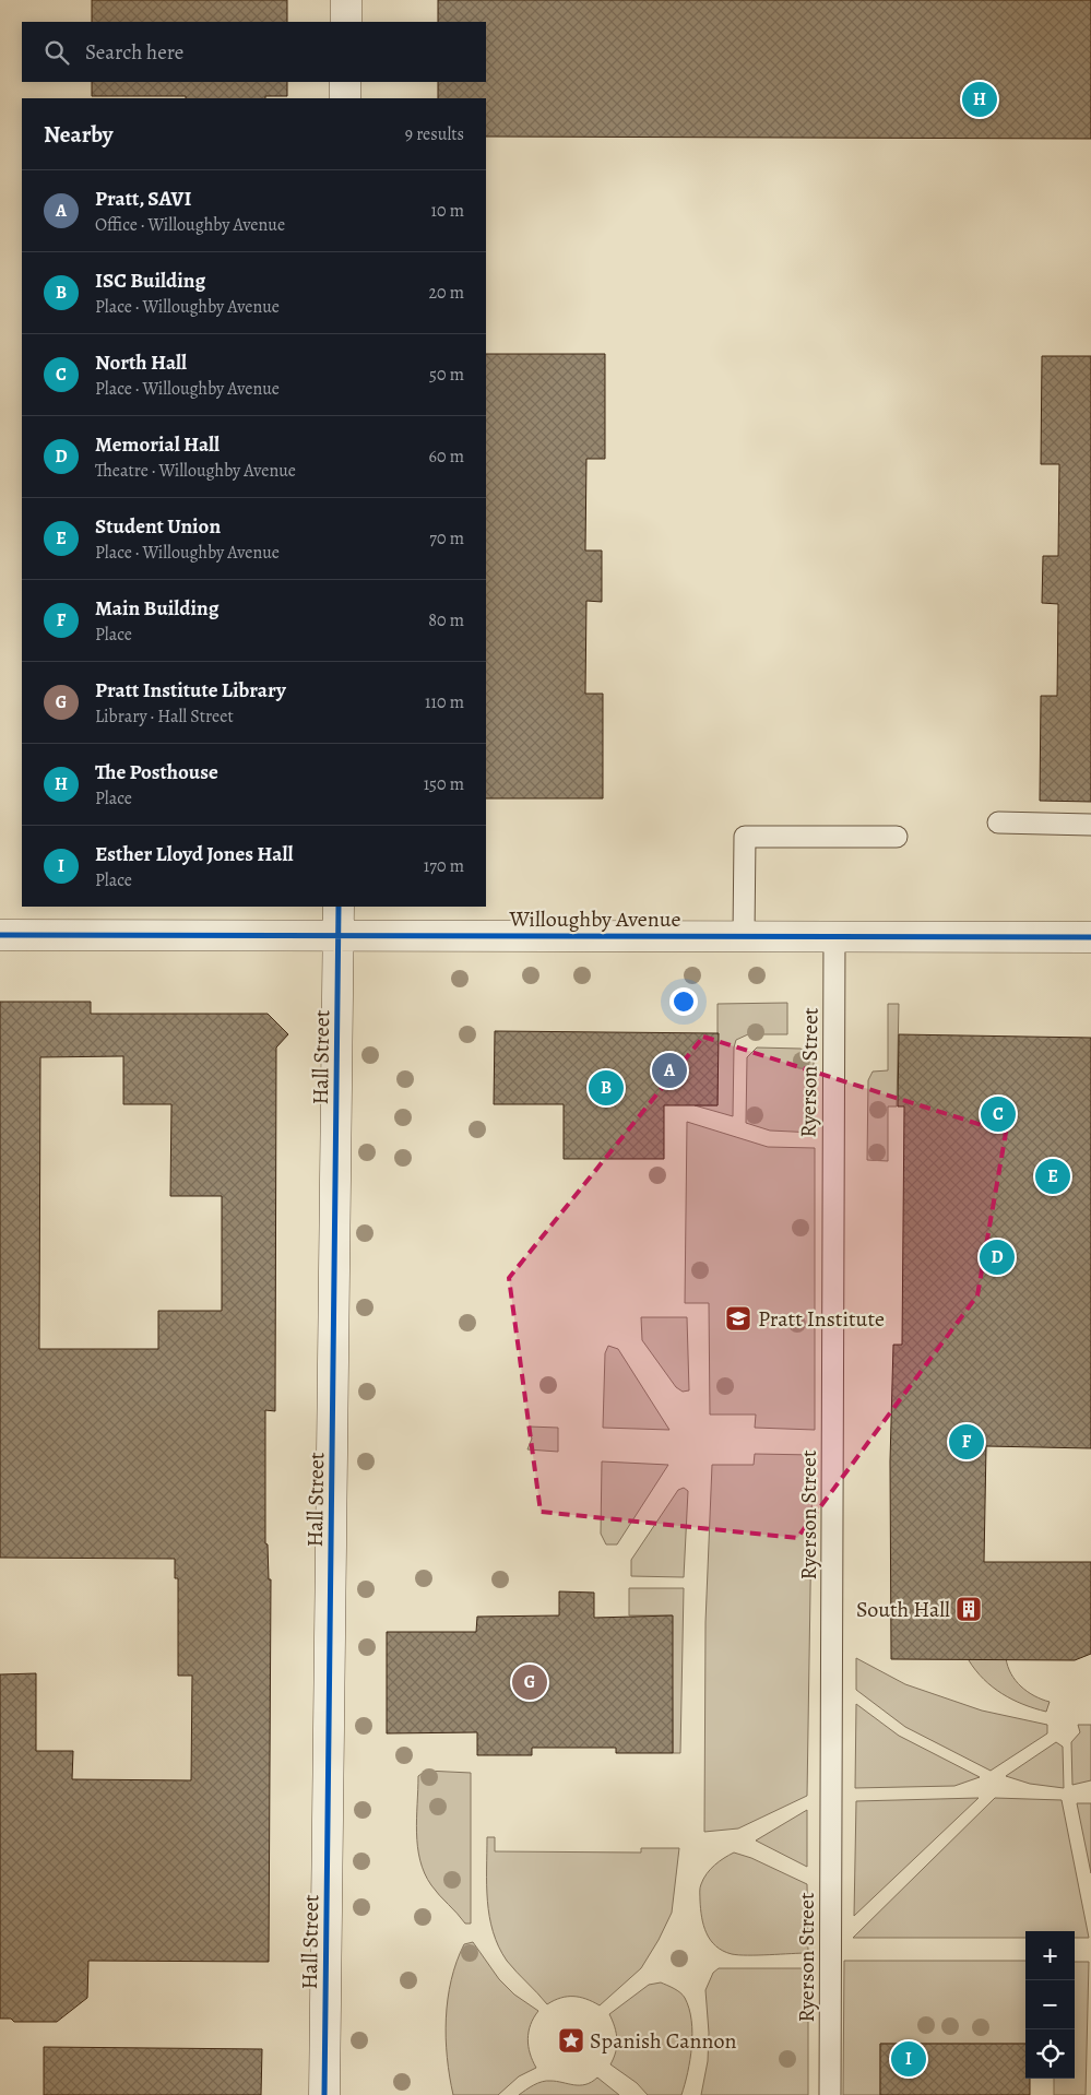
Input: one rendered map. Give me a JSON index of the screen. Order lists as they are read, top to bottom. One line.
{"streets":{"street":["Willoughby Avenue","Hall Street"],"lane":["Ryerson Street"]},"crossings":[["Willoughby Avenue","Hall Street"],["Willoughby Avenue","Ryerson Street"]],"places":{"school or university":["Pratt Institute"],"building":["South Hall"],"place":["Spanish Cannon"]},"page":{"search":"Search here","pins":["H","A","B","C","E","D","F","G","I"],"heading":["Nearby","9 results"],"list":[{"mark":"A","name":"Pratt, SAVI","note":"Office · Willoughby Avenue","value":"10 m"},{"mark":"B","name":"ISC Building","note":"Place · Willoughby Avenue","value":"20 m"},{"mark":"C","name":"North Hall","note":"Place · Willoughby Avenue","value":"50 m"},{"mark":"D","name":"Memorial Hall","note":"Theatre · Willoughby Avenue","value":"60 m"},{"mark":"E","name":"Student Union","note":"Place · Willoughby Avenue","value":"70 m"},{"mark":"F","name":"Main Building","note":"Place","value":"80 m"},{"mark":"G","name":"Pratt Institute Library","note":"Library · Hall Street","value":"110 m"},{"mark":"H","name":"The Posthouse","note":"Place","value":"150 m"},{"mark":"I","name":"Esther Lloyd Jones Hall","note":"Place","value":"170 m"}],"map_buttons":["+","−"]}}
